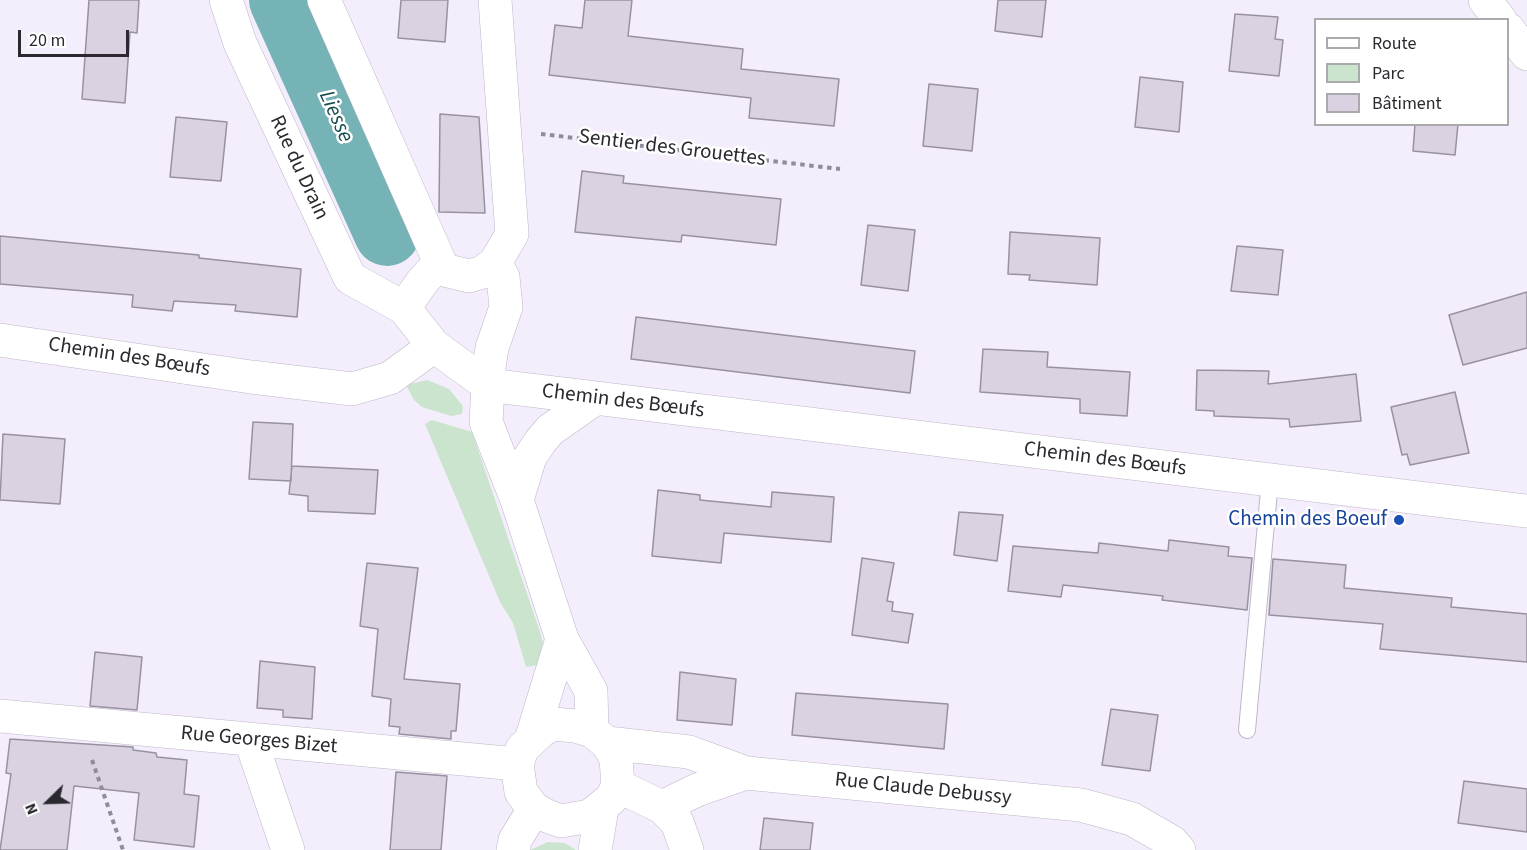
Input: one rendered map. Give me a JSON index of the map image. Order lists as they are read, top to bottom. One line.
{"streets":{"street":["Rue du Drain","Chemin des Bœufs","Rue Georges Bizet","Rue Claude Debussy"],"path":["Sentier des Grouettes"]},"water":["Liesse"],"places":["Chemin des Boeuf"],"legend":["Route","Parc","Bâtiment"],"scale_bar":"20 m","north":"bottom left"}
